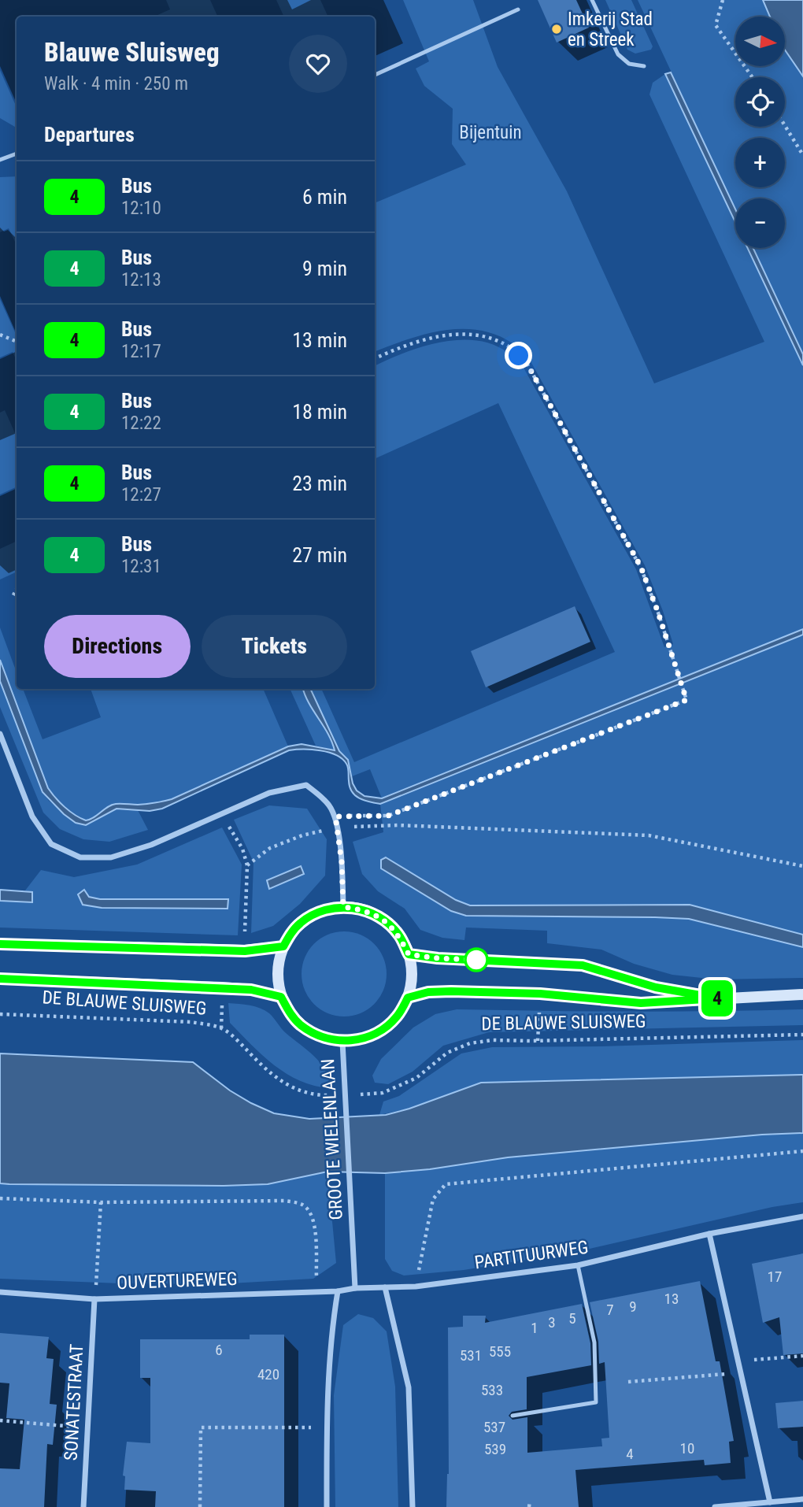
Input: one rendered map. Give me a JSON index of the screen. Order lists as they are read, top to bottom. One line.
{"streets":{"main road":["DE BLAUWE SLUISWEG"],"street":["GROOTE WIELENLAAN","PARTITUURWEG","OUVERTUREWEG","SONATESTRAAT"]},"crossings":[["DE BLAUWE SLUISWEG","GROOTE WIELENLAAN"],["GROOTE WIELENLAAN","PARTITUURWEG"],["GROOTE WIELENLAAN","OUVERTUREWEG"],["PARTITUURWEG","OUVERTUREWEG"],["OUVERTUREWEG","SONATESTRAAT"]],"parks":["Bijentuin"],"places":["Imkerij Stad en Streek"],"lines":["bus line 4"],"house_numbers":["17","13","9","7","5","3","1","6","555","531","420","533","537","10","539","4"],"north":"right","page":{"on_map":"4","map_buttons":["+","−"],"heading":[["Blauwe Sluisweg","Walk · 4 min · 250 m"],"Departures"],"list":[{"mark":"4","name":"Bus","note":"12:10","value":"6 min"},{"mark":"4","name":"Bus","note":"12:13","value":"9 min"},{"mark":"4","name":"Bus","note":"12:17","value":"13 min"},{"mark":"4","name":"Bus","note":"12:22","value":"18 min"},{"mark":"4","name":"Bus","note":"12:27","value":"23 min"},{"mark":"4","name":"Bus","note":"12:31","value":"27 min"}],"buttons":["Directions","Tickets"]}}
